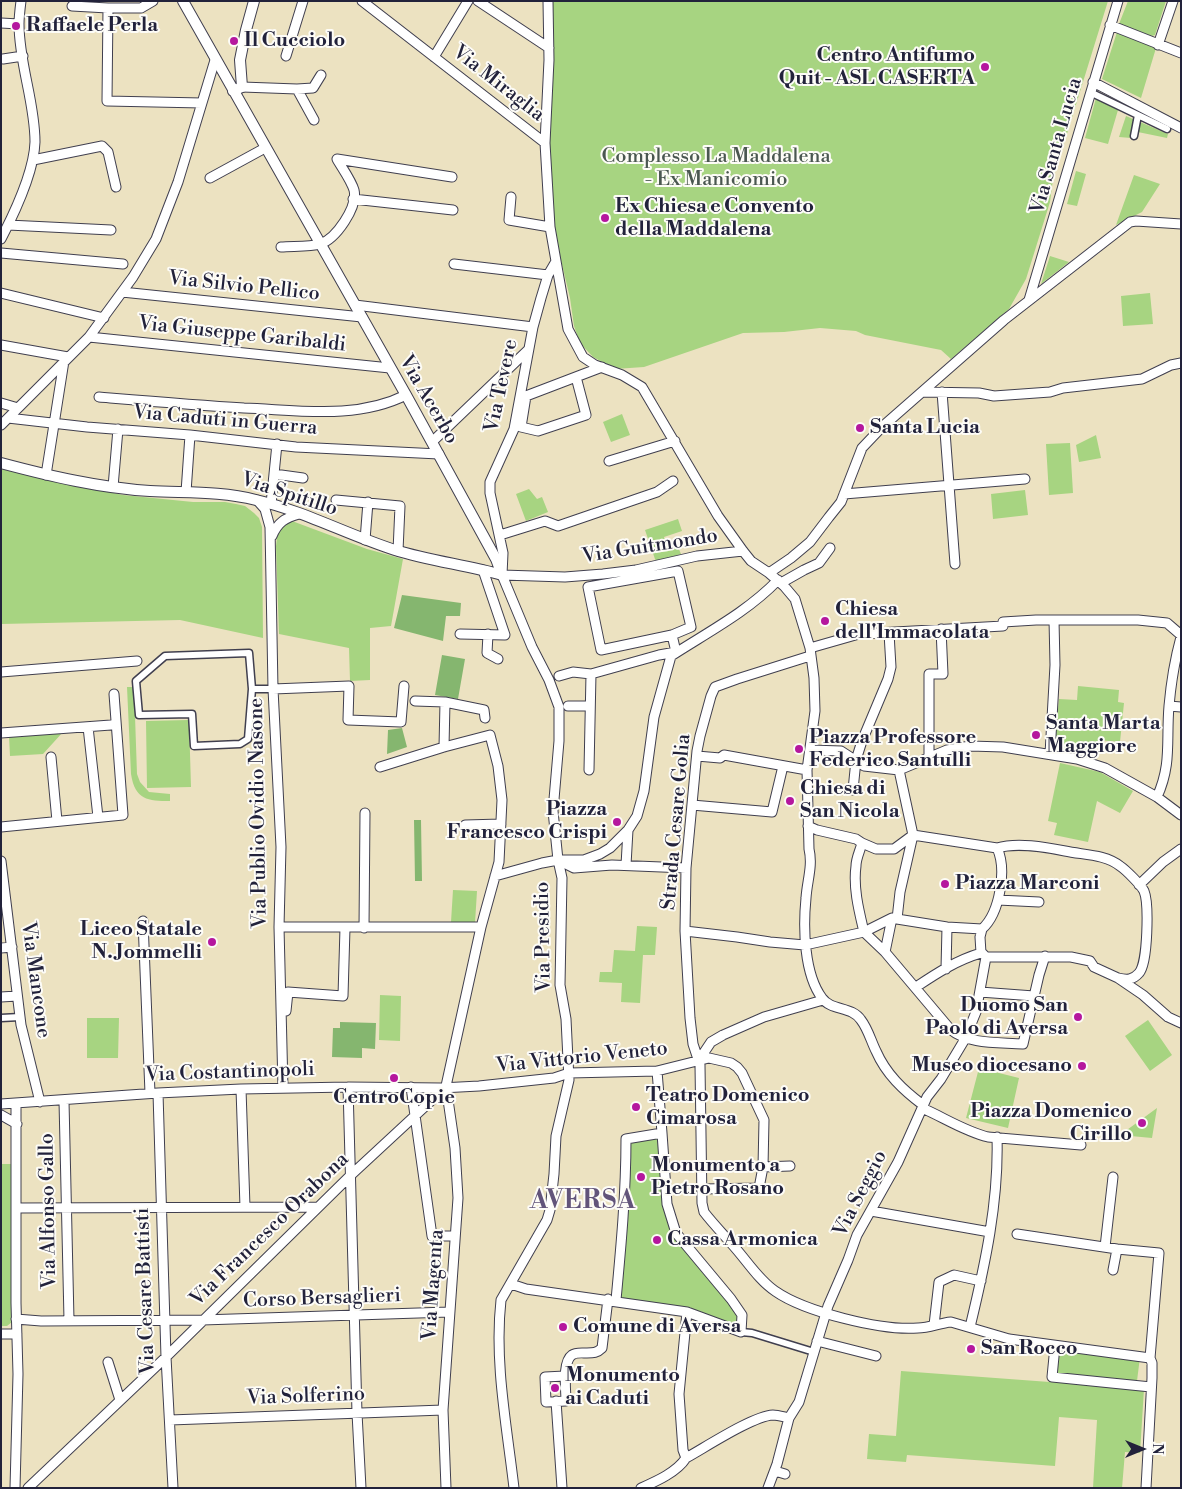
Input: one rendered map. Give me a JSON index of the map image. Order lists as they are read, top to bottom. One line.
{"streets":{"street":["Via Miraglia","Via Santa Lucia","Via Silvio Pellico","Via Giuseppe Garibaldi","Via Tevere","Via Acerbo","Via Caduti in Guerra","Via Spitillo","Via Guitmondo","Via Publio Ovidio Nasone","Strada Cesare Golia","Via Presidio","Via Mancone","Via Vittorio Veneto","Via Costantinopoli","Via Seggio","Via Alfonso Gallo","Via Francesco Orabona","Via Magenta","Via Cesare Battisti","Corso Bersaglieri","Via Solferino"]},"crossings":[["Via Miraglia","Via Tevere"],["Via Miraglia","Via Guitmondo"],["Via Miraglia","Strada Cesare Golia"],["Via Silvio Pellico","Via Acerbo"],["Via Giuseppe Garibaldi","Via Acerbo"],["Via Tevere","Via Acerbo"],["Via Tevere","Via Spitillo"],["Via Tevere","Via Guitmondo"],["Via Tevere","Via Presidio"],["Via Acerbo","Via Caduti in Guerra"],["Via Acerbo","Via Spitillo"],["Via Acerbo","Via Guitmondo"],["Via Acerbo","Via Presidio"],["Via Spitillo","Via Guitmondo"],["Via Spitillo","Via Publio Ovidio Nasone"],["Via Spitillo","Via Presidio"],["Via Guitmondo","Via Presidio"],["Via Publio Ovidio Nasone","Via Costantinopoli"],["Strada Cesare Golia","Via Vittorio Veneto"],["Strada Cesare Golia","Via Seggio"],["Via Presidio","Via Vittorio Veneto"],["Via Mancone","Via Costantinopoli"],["Via Vittorio Veneto","Via Costantinopoli"],["Via Vittorio Veneto","Via Francesco Orabona"],["Via Vittorio Veneto","Via Magenta"],["Via Costantinopoli","Via Alfonso Gallo"],["Via Costantinopoli","Via Francesco Orabona"],["Via Costantinopoli","Via Magenta"],["Via Costantinopoli","Via Cesare Battisti"],["Via Alfonso Gallo","Corso Bersaglieri"],["Via Francesco Orabona","Via Magenta"],["Via Francesco Orabona","Via Cesare Battisti"],["Via Francesco Orabona","Corso Bersaglieri"],["Via Magenta","Corso Bersaglieri"],["Via Magenta","Via Solferino"],["Via Cesare Battisti","Corso Bersaglieri"],["Via Cesare Battisti","Via Solferino"]],"districts":["AVERSA"],"parks":["Complesso La Maddalena - Ex Manicomio"],"places":["Raffaele Perla","Il Cucciolo","Centro Antifumo Quit - ASL CASERTA","Ex Chiesa e Convento della Maddalena","Santa Lucia","Chiesa dell'Immacolata","Santa Marta Maggiore","Piazza Professore Federico Santulli","Chiesa di San Nicola","Piazza Francesco Crispi","Piazza Marconi","Liceo Statale N. Jommelli","Duomo San Paolo di Aversa","Museo diocesano","CentroCopie","Teatro Domenico Cimarosa","Piazza Domenico Cirillo","Monumento a Pietro Rosano","Cassa Armonica","Comune di Aversa","San Rocco","Monumento ai Caduti"],"north":"right"}
